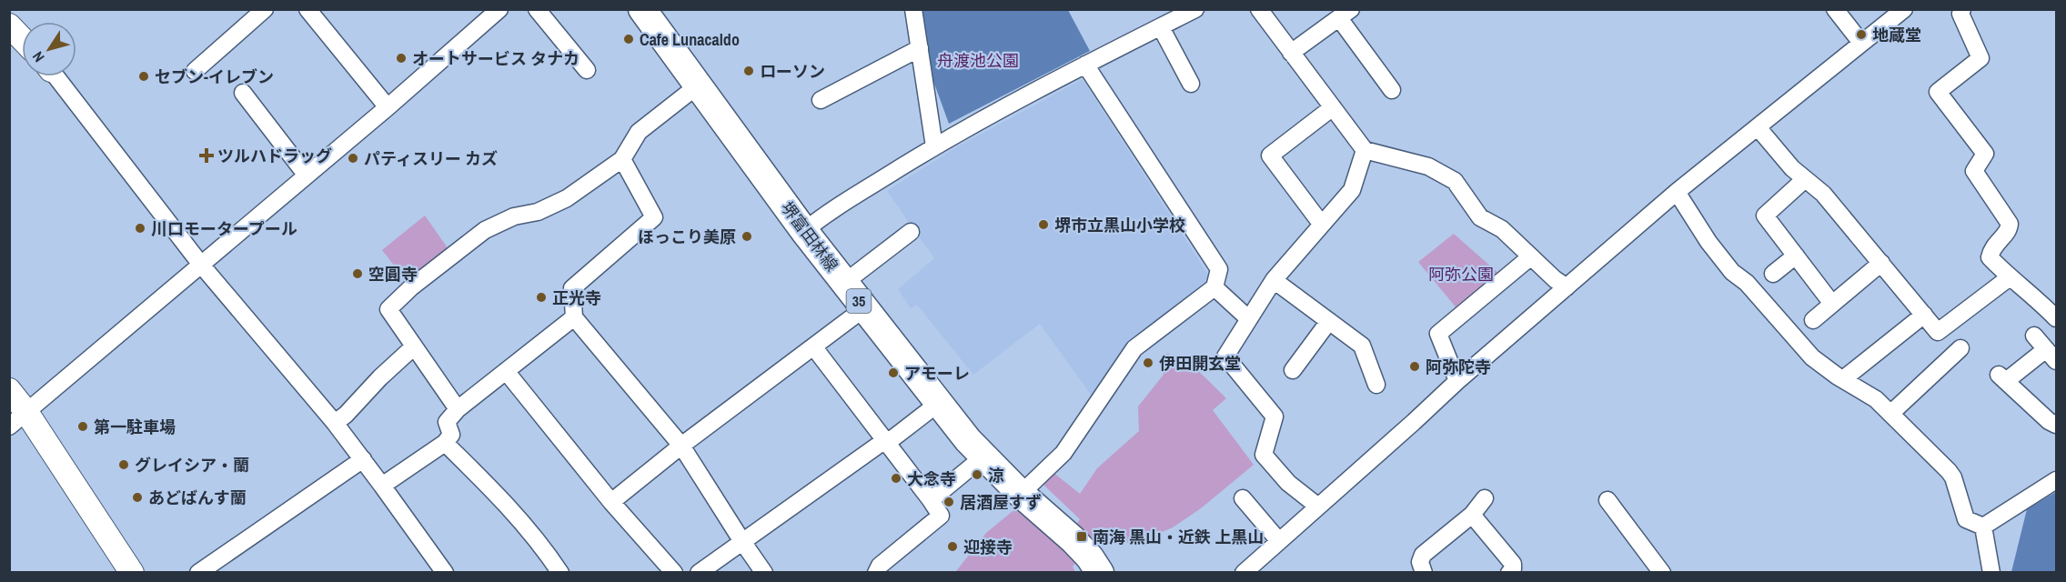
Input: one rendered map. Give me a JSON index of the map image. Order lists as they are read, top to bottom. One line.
{"streets":{"main road":["堺富田林線","35"]},"parks":["舟渡池公園","阿弥公園"],"places":{"other":["地蔵堂","Cafe Lunacaldo","オートサービス タナカ","ローソン","セブン-イレブン","パティスリー カズ","堺市立黒山小学校","川口モータープール","ほっこり美原","空圓寺","正光寺","伊田開玄堂","阿弥陀寺","アモーレ","第一駐車場","グレイシア・蘭","涼","大念寺","あどばんす蘭","居酒屋すず","迎接寺"],"health":["ツルハドラッグ"],"transit":["南海 黒山・近鉄 上黒山"]},"north":"bottom left"}
